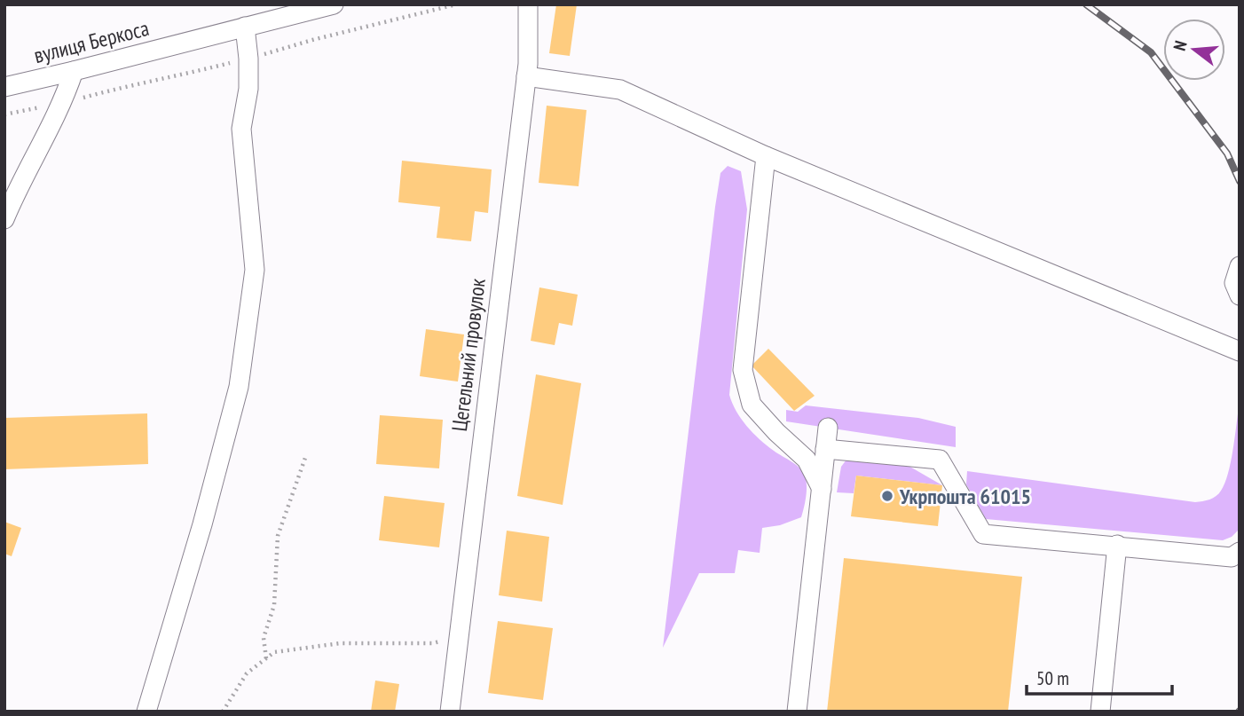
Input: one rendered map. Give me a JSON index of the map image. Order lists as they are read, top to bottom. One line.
{"streets":{"street":["вулиця Беркоса","Цегельний провулок"]},"places":["Укрпошта 61015"],"scale_bar":"50 m","north":"left"}
